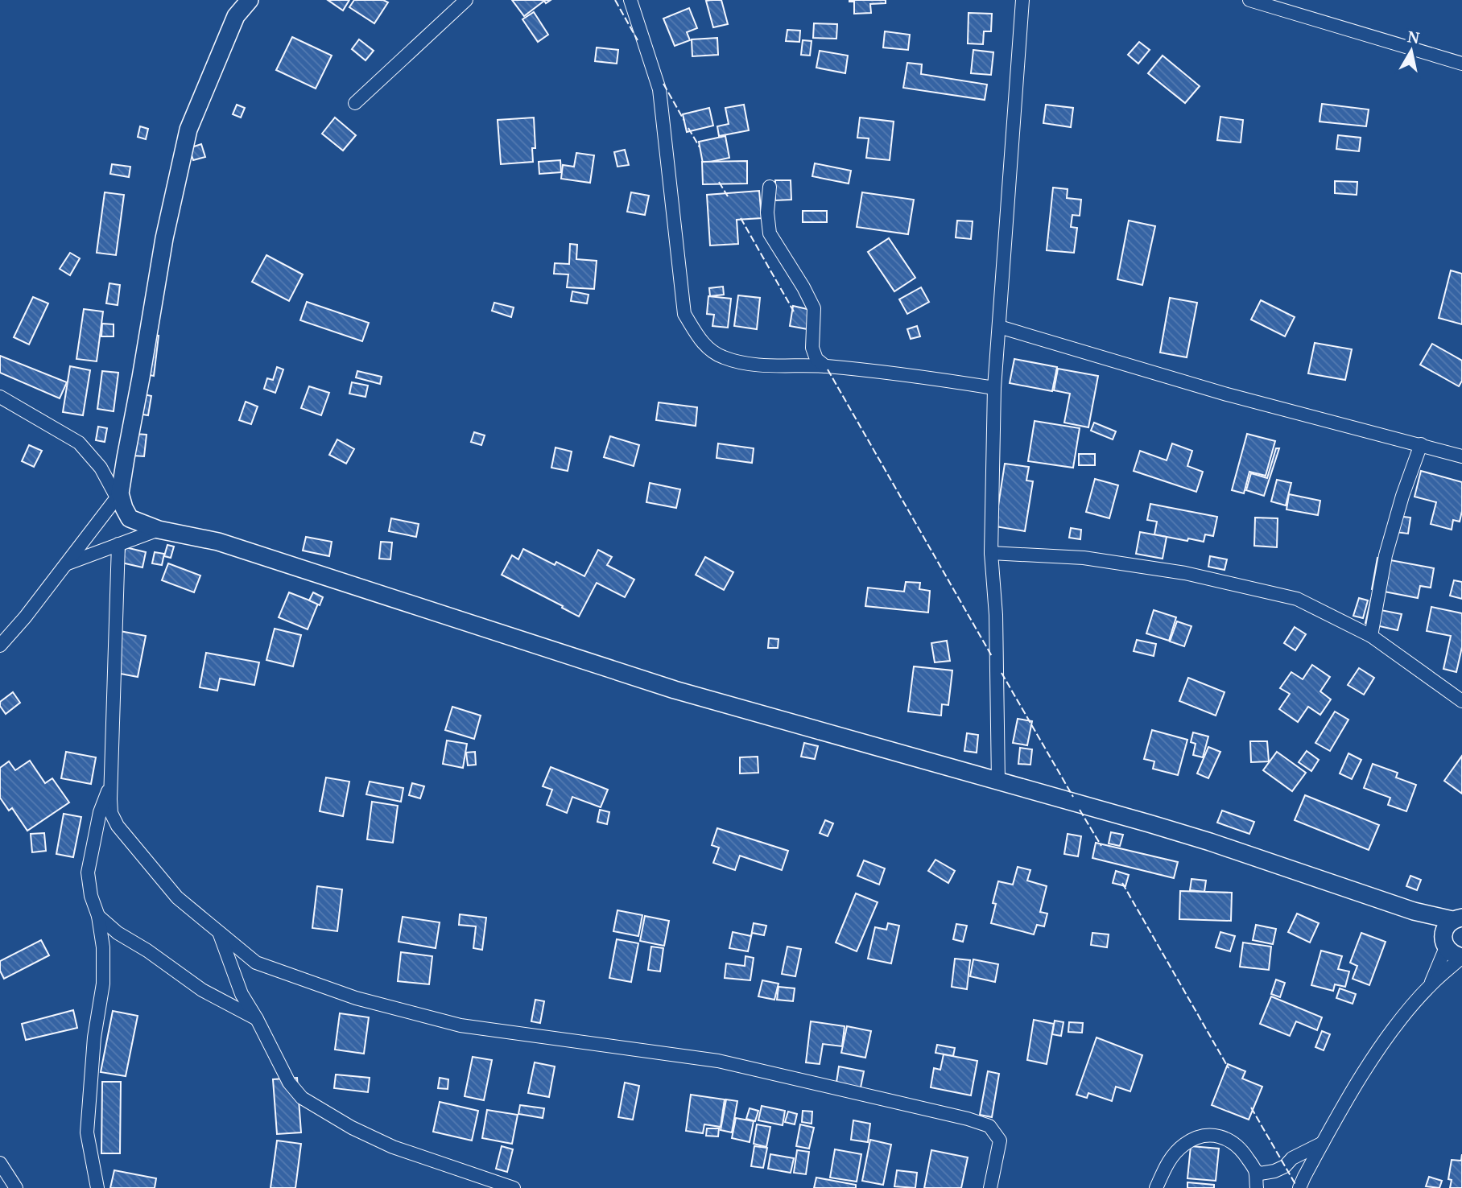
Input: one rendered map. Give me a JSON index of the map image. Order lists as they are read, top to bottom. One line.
{"north":"top"}
